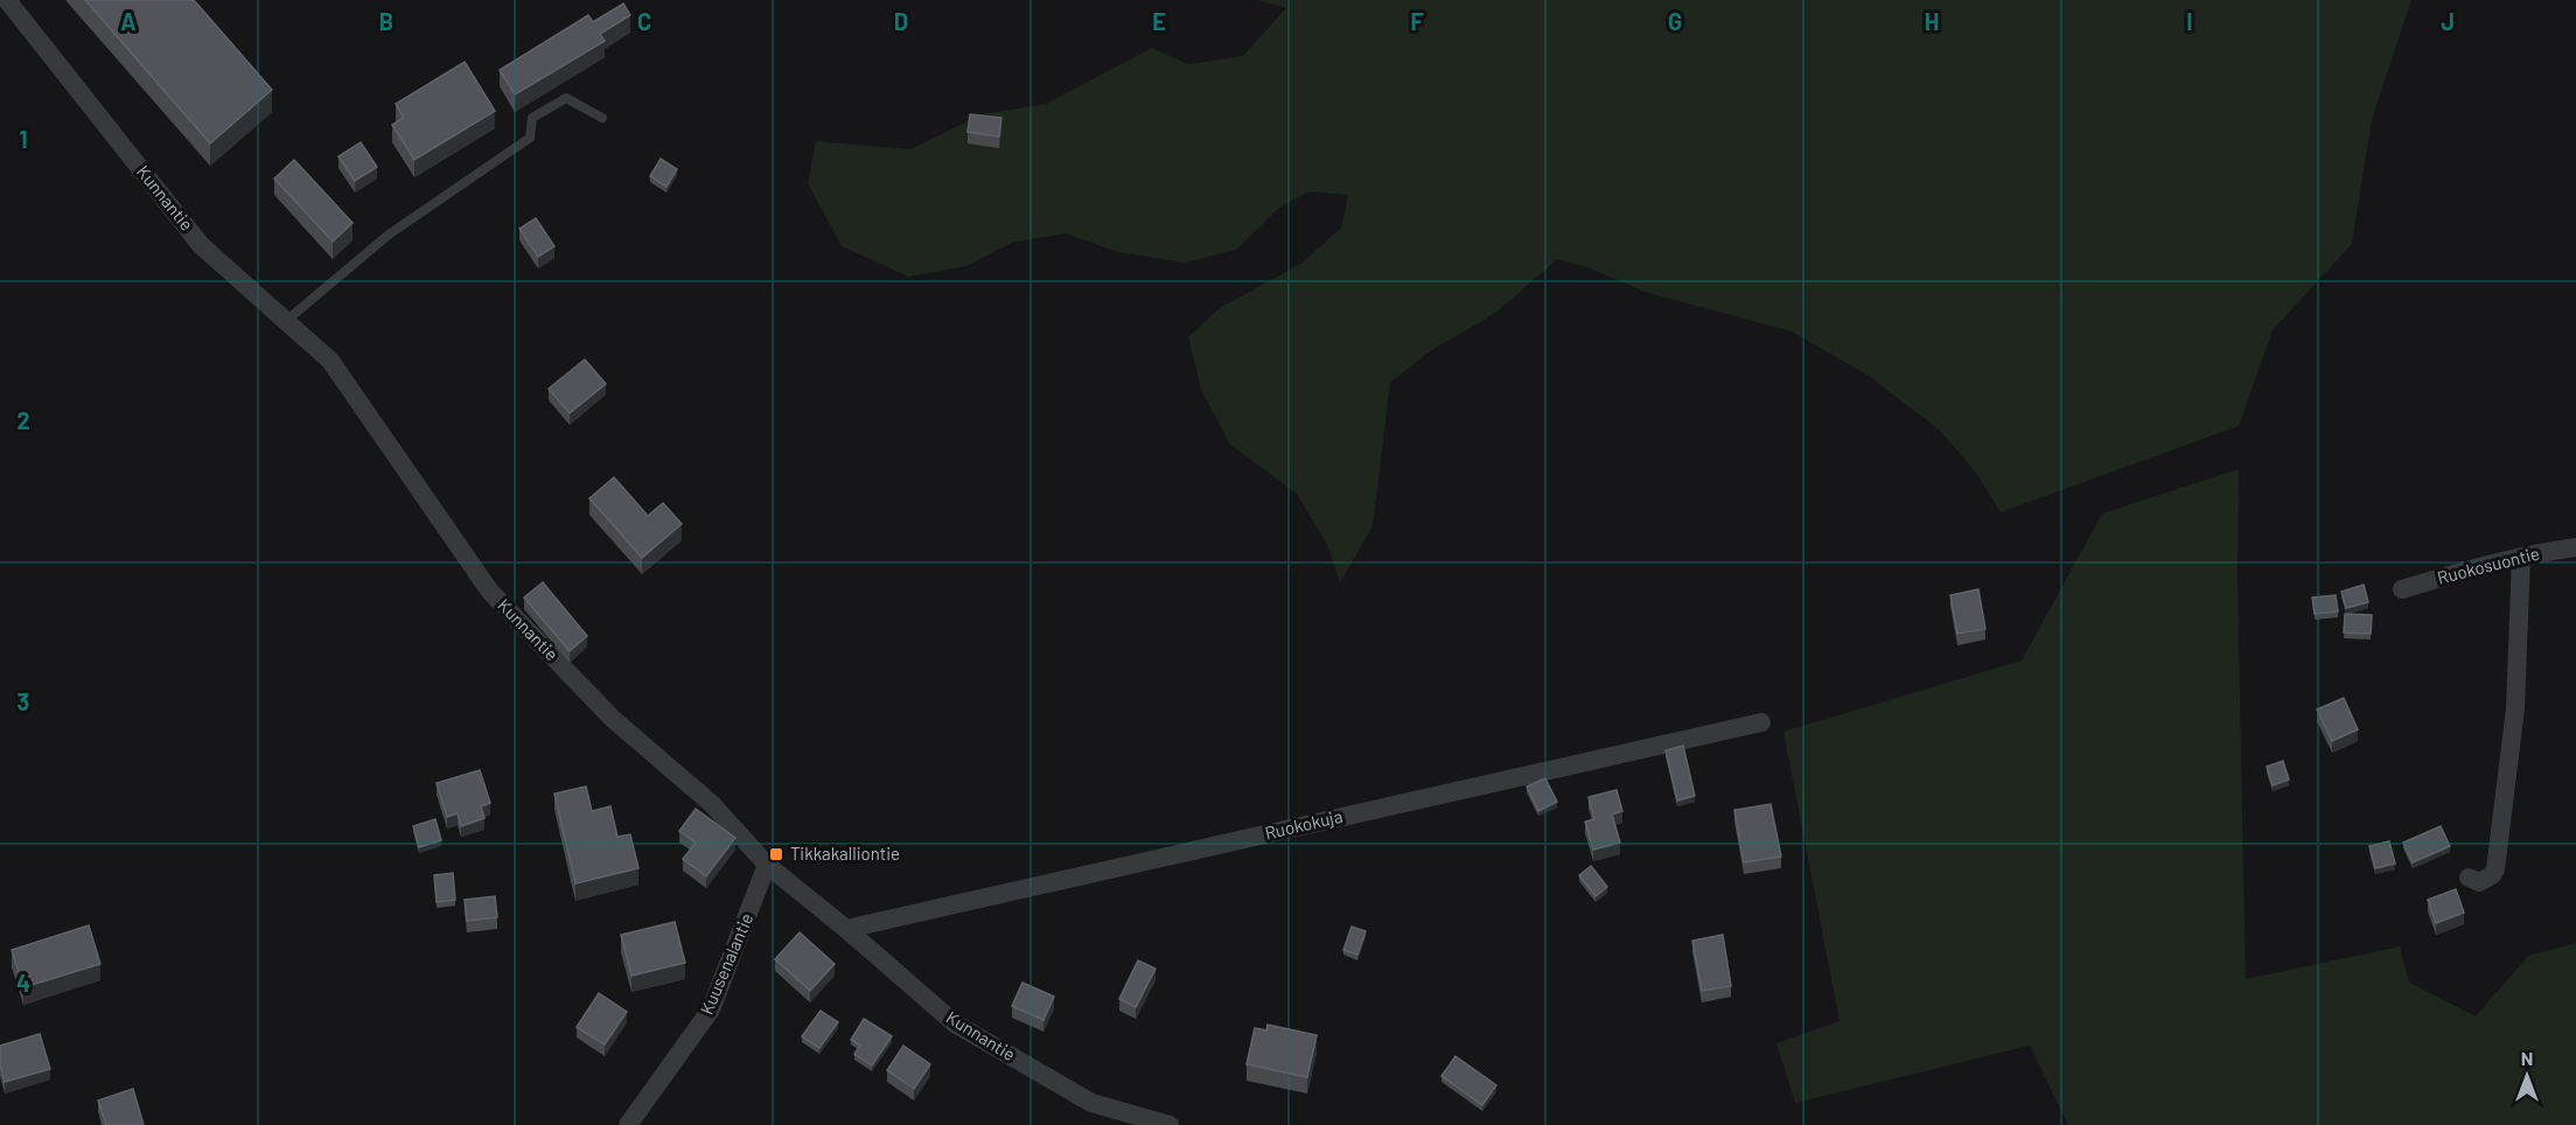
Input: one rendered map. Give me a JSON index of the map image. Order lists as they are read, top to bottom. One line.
{"streets":{"street":["Kunnantie","Ruokosuontie","Ruokokuja","Kuusenalantie"]},"crossings":[["Kunnantie","Ruokokuja"],["Kunnantie","Kuusenalantie"]],"places":{"transit":["Tikkakalliontie"]},"north":"top","grid":{"columns":["A","B","C","D","E","F","G","H","I","J"],"rows":["1","2","3","4"]}}
